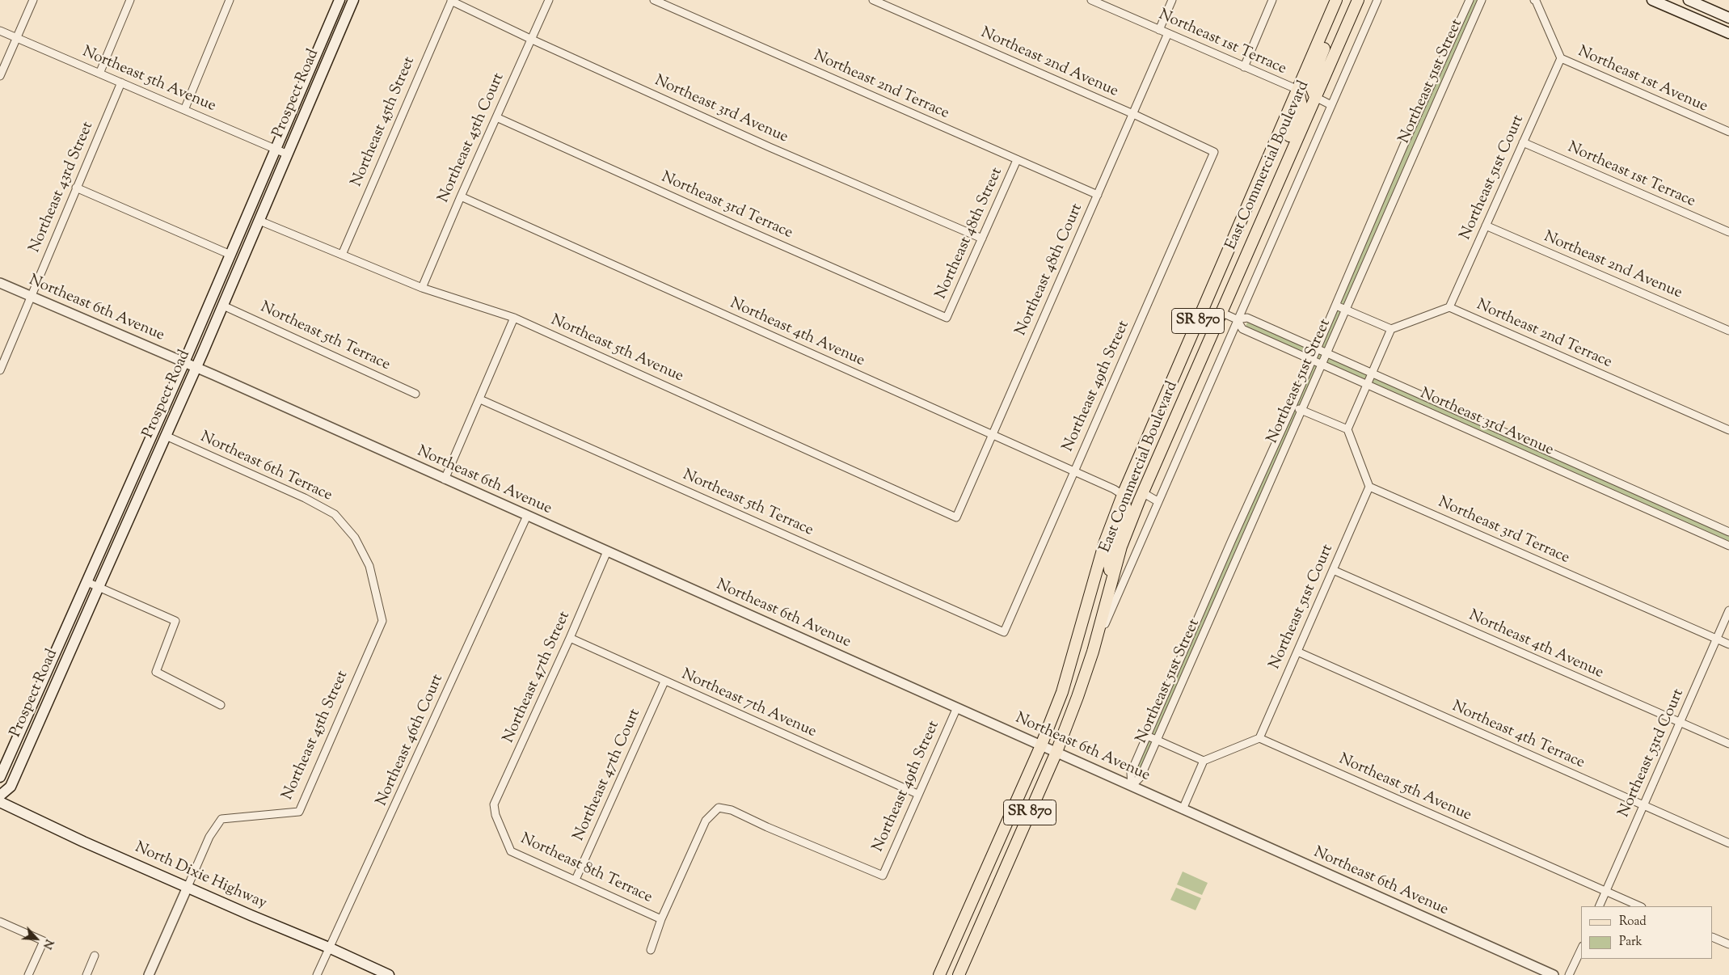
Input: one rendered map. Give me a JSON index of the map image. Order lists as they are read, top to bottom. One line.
{"streets":{"main road":["Prospect Road","East Commercial Boulevard","SR 870","North Dixie Highway"],"street":["Northeast 1st Terrace","Northeast 2nd Avenue","Northeast 5th Avenue","Northeast 1st Avenue","Northeast 51st Street","Northeast 2nd Terrace","Northeast 3rd Avenue","Northeast 45th Street","Northeast 45th Court","Northeast 51st Court","Northeast 43rd Street","Northeast 3rd Terrace","Northeast 48th Street","Northeast 48th Court","Northeast 6th Avenue","Northeast 4th Avenue","Northeast 5th Terrace","Northeast 49th Street","Northeast 6th Terrace","Northeast 47th Street","Northeast 7th Avenue","Northeast 4th Terrace","Northeast 46th Court","Northeast 53rd Court","Northeast 47th Court","Northeast 8th Terrace"]},"crossings":[["Northeast 1st Terrace","East Commercial Boulevard"],["Northeast 1st Terrace","Northeast 51st Court"],["Northeast 1st Terrace","Northeast 48th Court"],["Northeast 2nd Avenue","Northeast 51st Court"],["Northeast 2nd Avenue","Northeast 48th Court"],["Northeast 2nd Avenue","Northeast 49th Street"],["Northeast 5th Avenue","Prospect Road"],["Northeast 5th Avenue","Northeast 45th Street"],["Northeast 5th Avenue","Northeast 45th Court"],["Northeast 5th Avenue","Northeast 51st Court"],["Northeast 5th Avenue","Northeast 43rd Street"],["Northeast 5th Avenue","Northeast 48th Court"],["Northeast 5th Avenue","Northeast 53rd Court"],["Northeast 1st Avenue","Northeast 51st Court"],["Northeast 51st Street","Northeast 3rd Avenue"],["Northeast 51st Street","Northeast 6th Avenue"],["Northeast 2nd Terrace","Northeast 51st Court"],["Northeast 2nd Terrace","Northeast 48th Street"],["Northeast 2nd Terrace","Northeast 48th Court"],["Prospect Road","Northeast 6th Avenue"],["Prospect Road","Northeast 5th Terrace"],["Prospect Road","Northeast 6th Terrace"],["Northeast 3rd Avenue","Northeast 45th Street"],["Northeast 3rd Avenue","Northeast 45th Court"],["Northeast 3rd Avenue","East Commercial Boulevard"],["Northeast 3rd Avenue","Northeast 48th Street"],["Northeast 45th Street","Northeast 6th Terrace"],["Northeast 45th Street","North Dixie Highway"],["Northeast 45th Court","Northeast 3rd Terrace"],["Northeast 45th Court","Northeast 4th Avenue"],["East Commercial Boulevard","Northeast 6th Avenue"],["East Commercial Boulevard","Northeast 4th Avenue"],["Northeast 51st Court","Northeast 3rd Terrace"],["Northeast 51st Court","Northeast 4th Avenue"],["Northeast 51st Court","Northeast 4th Terrace"],["Northeast 43rd Street","Northeast 6th Avenue"],["Northeast 3rd Terrace","Northeast 48th Street"],["Northeast 3rd Terrace","Northeast 53rd Court"],["Northeast 48th Court","Northeast 4th Avenue"],["Northeast 6th Avenue","Northeast 49th Street"],["Northeast 6th Avenue","Northeast 47th Street"],["Northeast 6th Avenue","Northeast 46th Court"],["Northeast 4th Avenue","Northeast 49th Street"],["Northeast 4th Avenue","Northeast 53rd Court"],["Northeast 5th Terrace","Northeast 49th Street"],["Northeast 49th Street","Northeast 7th Avenue"],["Northeast 49th Street","Northeast 8th Terrace"],["Northeast 47th Street","Northeast 7th Avenue"],["Northeast 47th Street","Northeast 8th Terrace"],["Northeast 7th Avenue","Northeast 47th Court"],["Northeast 4th Terrace","Northeast 53rd Court"],["Northeast 46th Court","North Dixie Highway"],["Northeast 47th Court","Northeast 8th Terrace"]],"legend":["Road","Park"],"north":"bottom right"}
